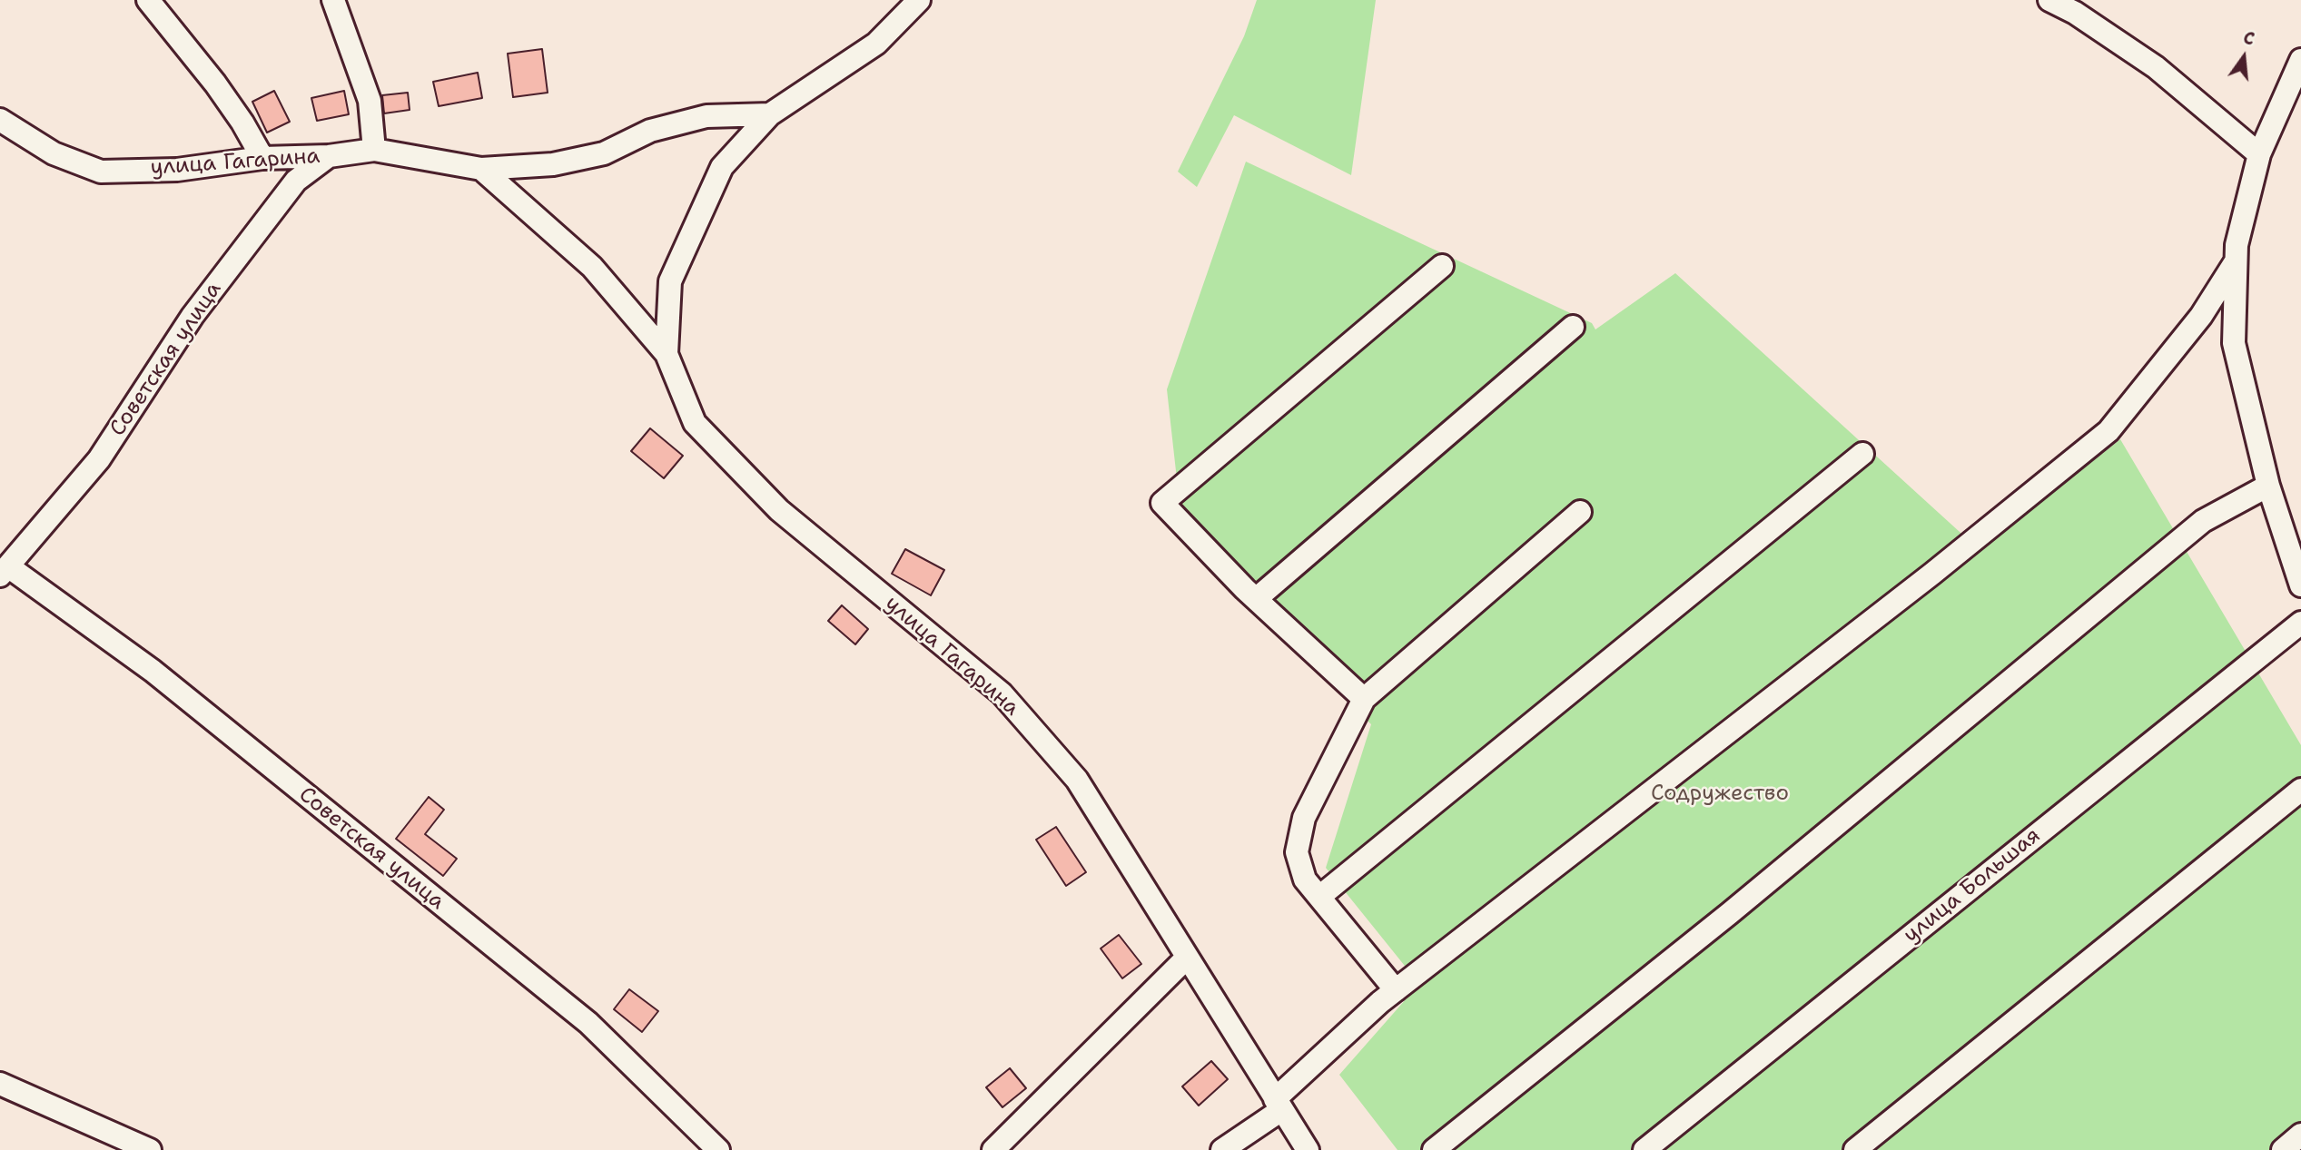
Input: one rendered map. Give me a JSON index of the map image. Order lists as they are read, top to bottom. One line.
{"streets":{"street":["улица Гагарина","Советская улица","улица Большая"]},"crossings":[["улица Гагарина","Советская улица"]],"parks":["Содружество"],"north":"top"}
